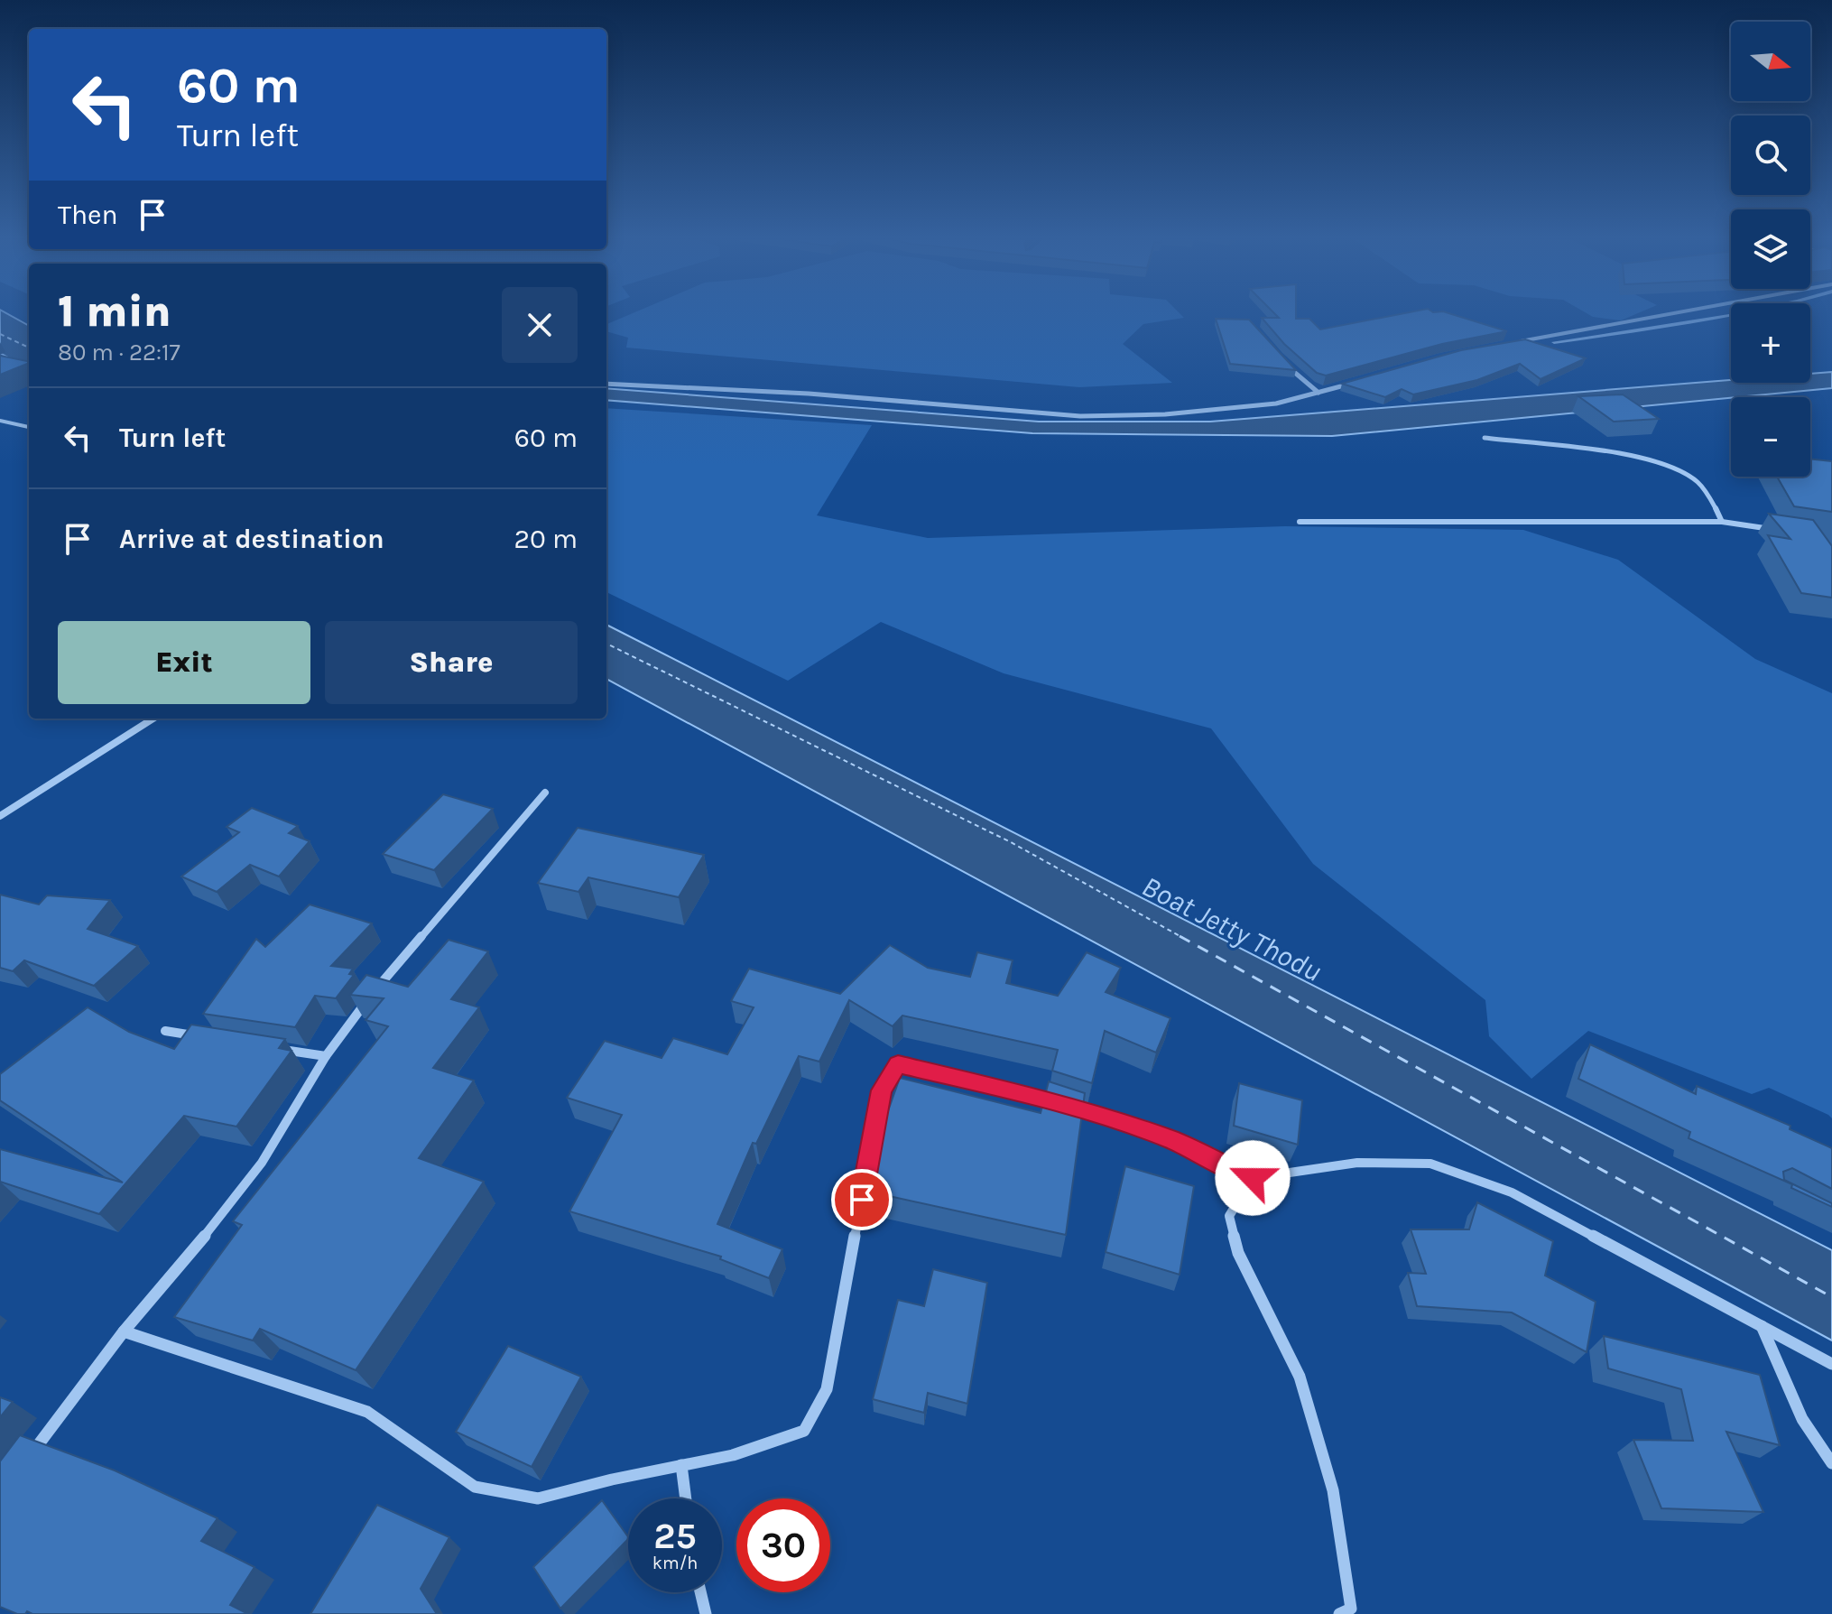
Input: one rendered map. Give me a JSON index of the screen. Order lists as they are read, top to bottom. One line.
{"water":["Boat Jetty Thodu"],"north":"right","page":{"map_buttons":["+","−"],"turn":["60 m","Turn left"],"then":"Then","heading":["1 min","80 m · 22:17"],"list":[{"name":"Turn left","value":"60 m"},{"name":"Arrive at destination","value":"20 m"}],"buttons":["Exit","Share"],"speed":"25 km/h","limit":"30"}}
